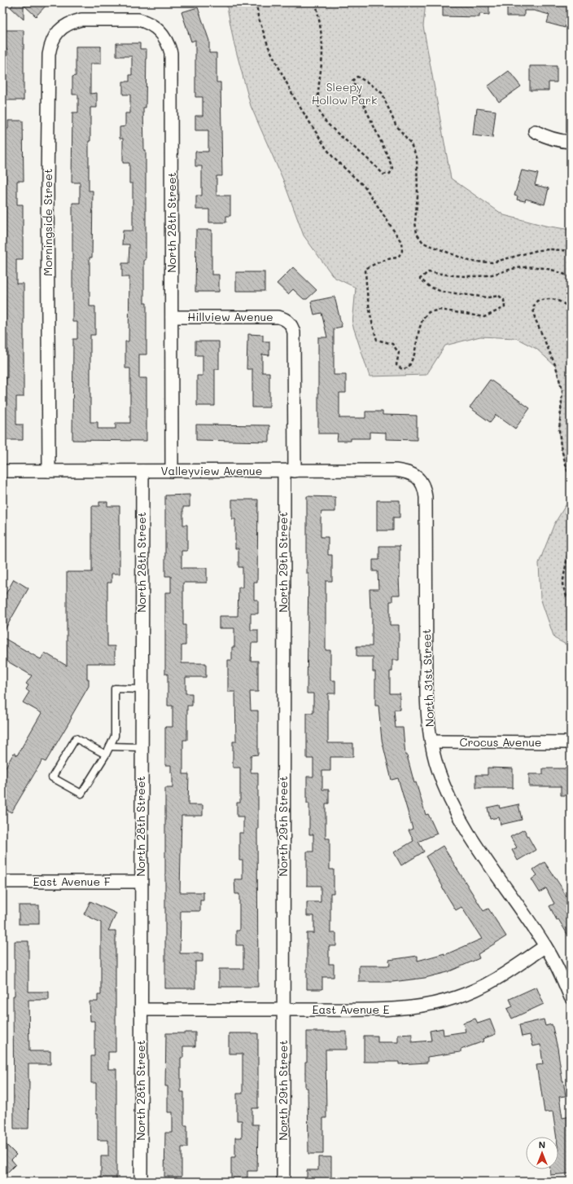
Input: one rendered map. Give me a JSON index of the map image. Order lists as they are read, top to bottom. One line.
{"streets":{"street":["Morningside Street","North 28th Street","Hillview Avenue","Valleyview Avenue","North 29th Street","North 31st Street","Crocus Avenue","East Avenue F","East Avenue E"]},"crossings":[["Morningside Street","North 28th Street"],["Morningside Street","Valleyview Avenue"],["North 28th Street","Hillview Avenue"],["North 28th Street","Valleyview Avenue"],["North 28th Street","East Avenue F"],["North 28th Street","East Avenue E"],["Hillview Avenue","North 29th Street"],["Valleyview Avenue","North 29th Street"],["Valleyview Avenue","North 31st Street"],["North 29th Street","East Avenue E"],["North 31st Street","Crocus Avenue"],["North 31st Street","East Avenue E"]],"parks":["Sleepy Hollow Park"],"north":"top"}
